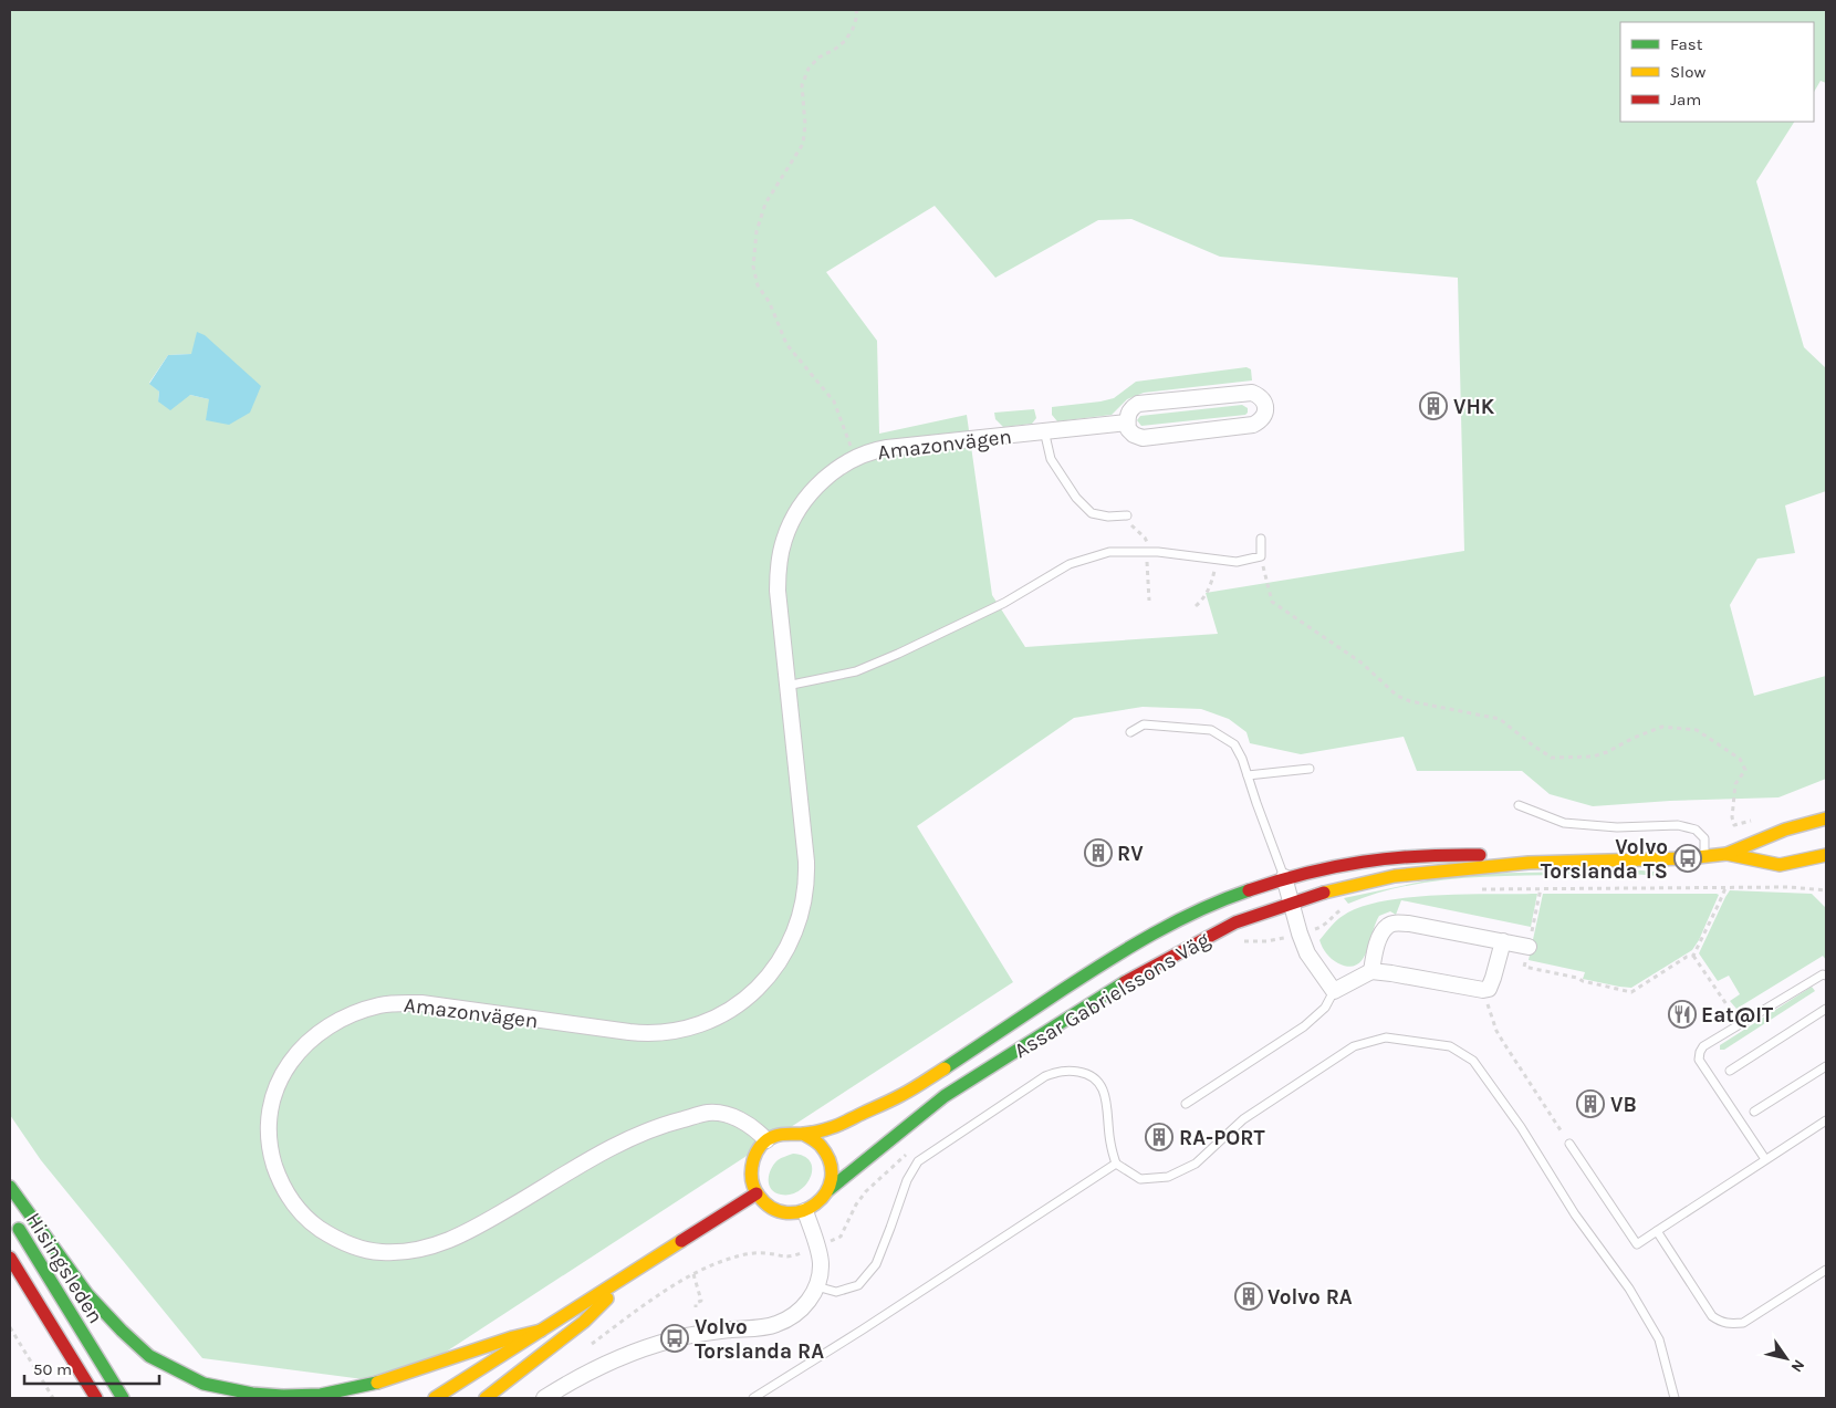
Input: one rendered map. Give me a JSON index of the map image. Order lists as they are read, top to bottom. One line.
{"streets":{"main road":["Assar Gabrielssons Väg","Hisingsleden"],"street":["Amazonvägen"]},"crossings":[["Amazonvägen","Assar Gabrielssons Väg"]],"places":{"building":["VHK","RV","VB","RA-PORT","Volvo RA"],"bus stop":["Volvo Torslanda TS","Volvo Torslanda RA"],"restaurant":["Eat@IT"]},"legend":["Fast","Slow","Jam"],"scale_bar":"50 m","north":"bottom right"}
